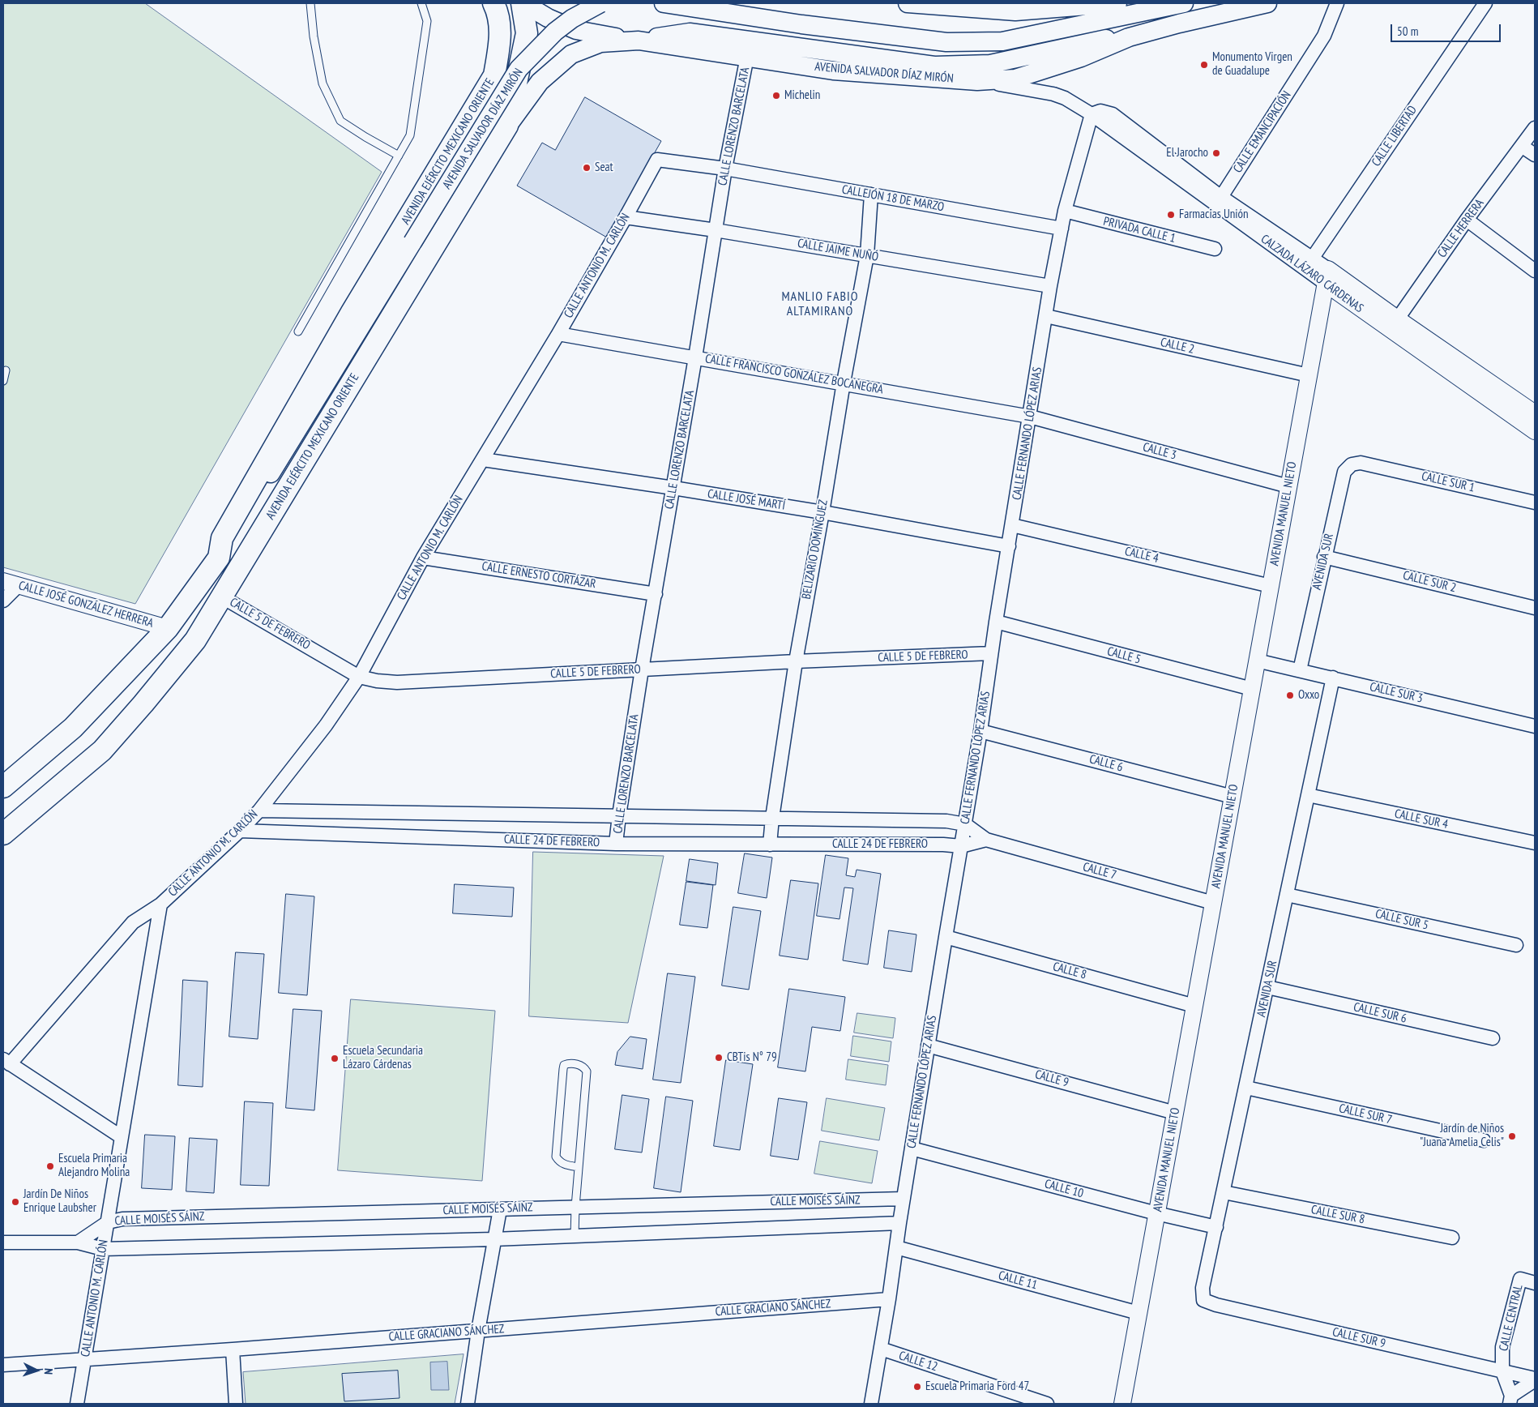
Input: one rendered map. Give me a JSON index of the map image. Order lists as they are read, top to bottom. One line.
{"streets":{"main road":["AVENIDA SALVADOR DÍAZ MIRÓN","AVENIDA EJÉRCITO MEXICANO ORIENTE"],"street":["CALLE LORENZO BARCELATA","CALLE EMANCIPACIÓN","CALLE LIBERTAD","CALLEJÓN 18 DE MARZO","CALLE HERRERA","PRIVADA CALLE 1","CALLE JAIME NUÑÓ","CALLE ANTONIO M. CARLÓN","CALZADA LÁZARO CÁRDENAS","CALLE 2","CALLE FRANCISCO GONZÁLEZ BOCANEGRA","CALLE FERNANDO LÓPEZ ARIAS","CALLE 3","CALLE SUR 1","CALLE JOSÉ MARTÍ","AVENIDA MANUEL NIETO","BELIZARIO DOMÍNGUEZ","CALLE 4","AVENIDA SUR","CALLE ERNESTO CORTÁZAR","CALLE SUR 2","CALLE JOSÉ GONZÁLEZ HERRERA","CALLE 5 DE FEBRERO","CALLE 5","CALLE SUR 3","CALLE 6","CALLE SUR 4","CALLE 24 DE FEBRERO","CALLE 7","CALLE SUR 5","CALLE 8","CALLE SUR 6","CALLE 9","CALLE SUR 7","CALLE 10","CALLE MOISÉS SÁINZ","CALLE SUR 8","CALLE 11","CALLE GRACIANO SÁNCHEZ","CALLE CENTRAL","CALLE SUR 9","CALLE 12"]},"crossings":[["AVENIDA SALVADOR DÍAZ MIRÓN","CALLE LORENZO BARCELATA"],["AVENIDA SALVADOR DÍAZ MIRÓN","AVENIDA EJÉRCITO MEXICANO ORIENTE"],["AVENIDA SALVADOR DÍAZ MIRÓN","CALZADA LÁZARO CÁRDENAS"],["CALLE LORENZO BARCELATA","CALLEJÓN 18 DE MARZO"],["CALLE LORENZO BARCELATA","CALLE JAIME NUÑÓ"],["CALLE LORENZO BARCELATA","CALLE FRANCISCO GONZÁLEZ BOCANEGRA"],["CALLE LORENZO BARCELATA","CALLE JOSÉ MARTÍ"],["CALLE LORENZO BARCELATA","CALLE ERNESTO CORTÁZAR"],["CALLE LORENZO BARCELATA","CALLE 5 DE FEBRERO"],["CALLE LORENZO BARCELATA","CALLE 24 DE FEBRERO"],["CALLE EMANCIPACIÓN","CALZADA LÁZARO CÁRDENAS"],["CALLE LIBERTAD","CALZADA LÁZARO CÁRDENAS"],["AVENIDA EJÉRCITO MEXICANO ORIENTE","CALLE JOSÉ GONZÁLEZ HERRERA"],["AVENIDA EJÉRCITO MEXICANO ORIENTE","CALLE 5 DE FEBRERO"],["CALLEJÓN 18 DE MARZO","CALLE ANTONIO M. CARLÓN"],["CALLEJÓN 18 DE MARZO","CALLE FERNANDO LÓPEZ ARIAS"],["CALLEJÓN 18 DE MARZO","BELIZARIO DOMÍNGUEZ"],["CALLE HERRERA","CALZADA LÁZARO CÁRDENAS"],["PRIVADA CALLE 1","CALLE FERNANDO LÓPEZ ARIAS"],["CALLE JAIME NUÑÓ","CALLE ANTONIO M. CARLÓN"],["CALLE JAIME NUÑÓ","CALLE FERNANDO LÓPEZ ARIAS"],["CALLE JAIME NUÑÓ","BELIZARIO DOMÍNGUEZ"],["CALLE ANTONIO M. CARLÓN","CALLE FRANCISCO GONZÁLEZ BOCANEGRA"],["CALLE ANTONIO M. CARLÓN","CALLE JOSÉ MARTÍ"],["CALLE ANTONIO M. CARLÓN","CALLE ERNESTO CORTÁZAR"],["CALLE ANTONIO M. CARLÓN","CALLE 5 DE FEBRERO"],["CALLE ANTONIO M. CARLÓN","CALLE 24 DE FEBRERO"],["CALLE ANTONIO M. CARLÓN","CALLE MOISÉS SÁINZ"],["CALLE ANTONIO M. CARLÓN","CALLE GRACIANO SÁNCHEZ"],["CALZADA LÁZARO CÁRDENAS","CALLE FERNANDO LÓPEZ ARIAS"],["CALZADA LÁZARO CÁRDENAS","AVENIDA MANUEL NIETO"],["CALLE 2","CALLE FERNANDO LÓPEZ ARIAS"],["CALLE 2","AVENIDA MANUEL NIETO"],["CALLE FRANCISCO GONZÁLEZ BOCANEGRA","CALLE FERNANDO LÓPEZ ARIAS"],["CALLE FRANCISCO GONZÁLEZ BOCANEGRA","CALLE 3"],["CALLE FRANCISCO GONZÁLEZ BOCANEGRA","BELIZARIO DOMÍNGUEZ"],["CALLE FERNANDO LÓPEZ ARIAS","CALLE 3"],["CALLE FERNANDO LÓPEZ ARIAS","CALLE JOSÉ MARTÍ"],["CALLE FERNANDO LÓPEZ ARIAS","CALLE 4"],["CALLE FERNANDO LÓPEZ ARIAS","CALLE 5 DE FEBRERO"],["CALLE FERNANDO LÓPEZ ARIAS","CALLE 5"],["CALLE FERNANDO LÓPEZ ARIAS","CALLE 6"],["CALLE FERNANDO LÓPEZ ARIAS","CALLE 24 DE FEBRERO"],["CALLE FERNANDO LÓPEZ ARIAS","CALLE 7"],["CALLE FERNANDO LÓPEZ ARIAS","CALLE 8"],["CALLE FERNANDO LÓPEZ ARIAS","CALLE 9"],["CALLE FERNANDO LÓPEZ ARIAS","CALLE 10"],["CALLE FERNANDO LÓPEZ ARIAS","CALLE MOISÉS SÁINZ"],["CALLE FERNANDO LÓPEZ ARIAS","CALLE 11"],["CALLE FERNANDO LÓPEZ ARIAS","CALLE GRACIANO SÁNCHEZ"],["CALLE FERNANDO LÓPEZ ARIAS","CALLE 12"],["CALLE 3","AVENIDA MANUEL NIETO"],["CALLE SUR 1","AVENIDA SUR"],["CALLE JOSÉ MARTÍ","BELIZARIO DOMÍNGUEZ"],["AVENIDA MANUEL NIETO","CALLE 4"],["AVENIDA MANUEL NIETO","CALLE 5"],["AVENIDA MANUEL NIETO","CALLE SUR 3"],["AVENIDA MANUEL NIETO","CALLE 6"],["AVENIDA MANUEL NIETO","CALLE 7"],["AVENIDA MANUEL NIETO","CALLE 8"],["AVENIDA MANUEL NIETO","CALLE 9"],["AVENIDA MANUEL NIETO","CALLE 10"],["AVENIDA MANUEL NIETO","CALLE 11"],["BELIZARIO DOMÍNGUEZ","CALLE 5 DE FEBRERO"],["BELIZARIO DOMÍNGUEZ","CALLE 24 DE FEBRERO"],["AVENIDA SUR","CALLE SUR 2"],["AVENIDA SUR","CALLE SUR 3"],["AVENIDA SUR","CALLE SUR 4"],["AVENIDA SUR","CALLE SUR 5"],["AVENIDA SUR","CALLE SUR 6"],["AVENIDA SUR","CALLE SUR 7"],["AVENIDA SUR","CALLE 10"],["AVENIDA SUR","CALLE SUR 8"],["AVENIDA SUR","CALLE SUR 9"],["CALLE 24 DE FEBRERO","CALLE 7"],["CALLE CENTRAL","CALLE SUR 9"]],"districts":["MANLIO FABIO ALTAMIRANO"],"places":["Monumento Virgen de Guadalupe","Michelin","El Jarocho","Seat","Farmacias Unión","Oxxo","CBTis N° 79","Escuela Secundaria Lázaro Cárdenas","Jardín de Niños \"Juana Amelia Celis\"","Escuela Primaria Alejandro Molina","Jardín De Niños Enrique Laubsher","Escuela Primaria Ford 47"],"scale_bar":"50 m","north":"right"}
